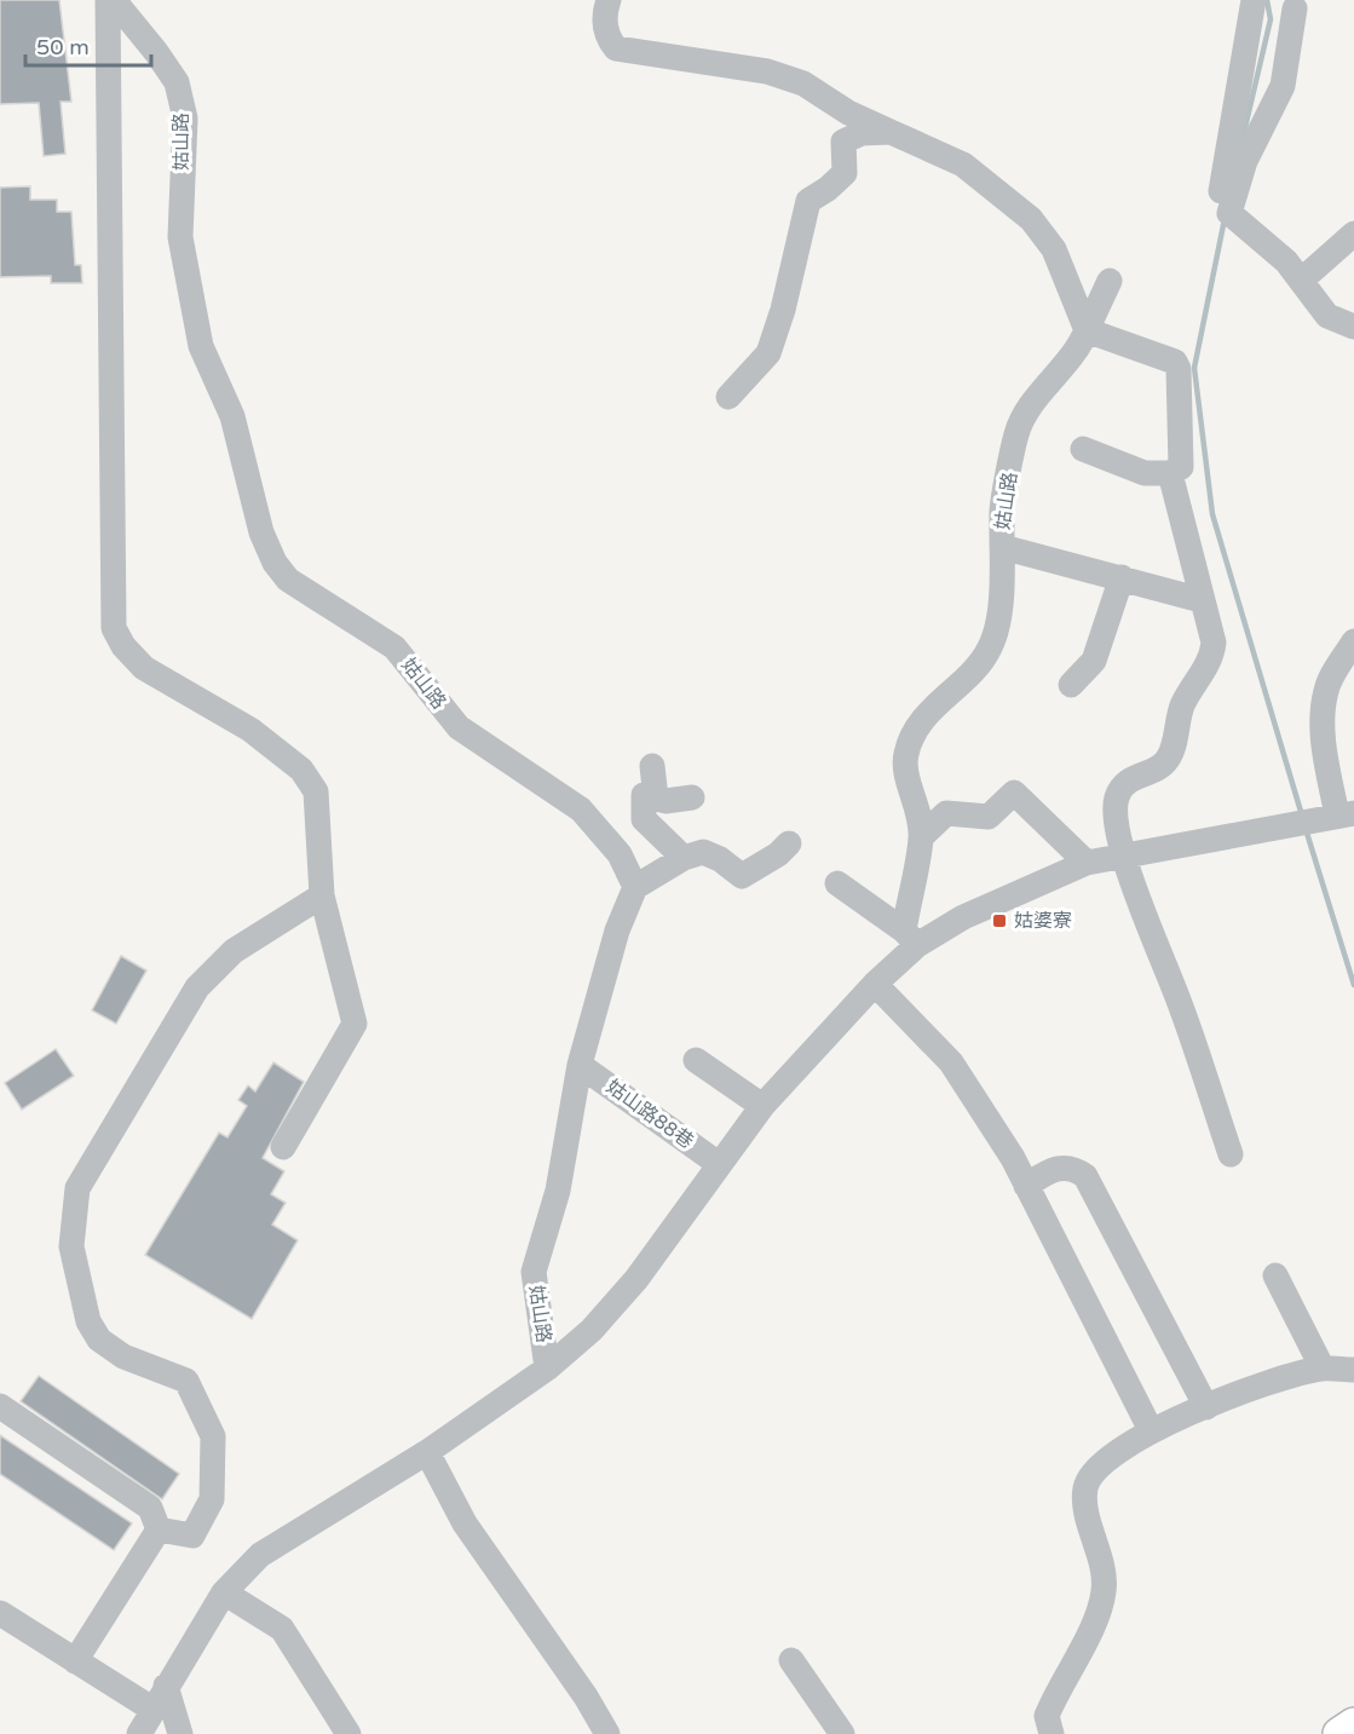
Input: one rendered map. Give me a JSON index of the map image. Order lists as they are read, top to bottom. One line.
{"streets":{"street":["姑山路","姑山路88巷"]},"crossings":[["姑山路","姑山路88巷"]],"places":{"transit":["姑婆寮"]},"scale_bar":"50 m"}
